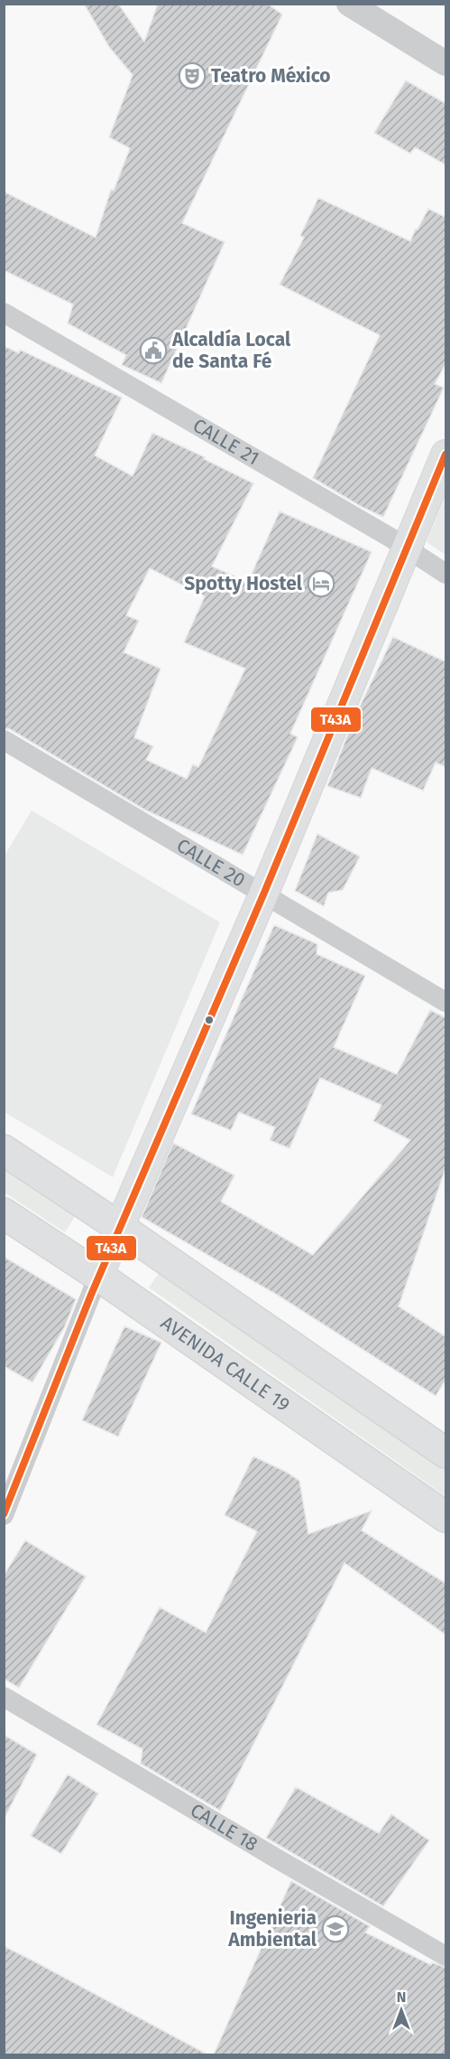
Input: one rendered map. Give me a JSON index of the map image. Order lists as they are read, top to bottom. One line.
{"streets":{"main road":["AVENIDA CALLE 19"],"street":["CALLE 21","CALLE 20","CALLE 18"]},"places":{"theatre":["Teatro México"],"public building":["Alcaldía Local de Santa Fé"],"hotel":["Spotty Hostel"],"school or university":["Ingenieria Ambiental"]},"lines":["transit line T43A"],"north":"top"}
